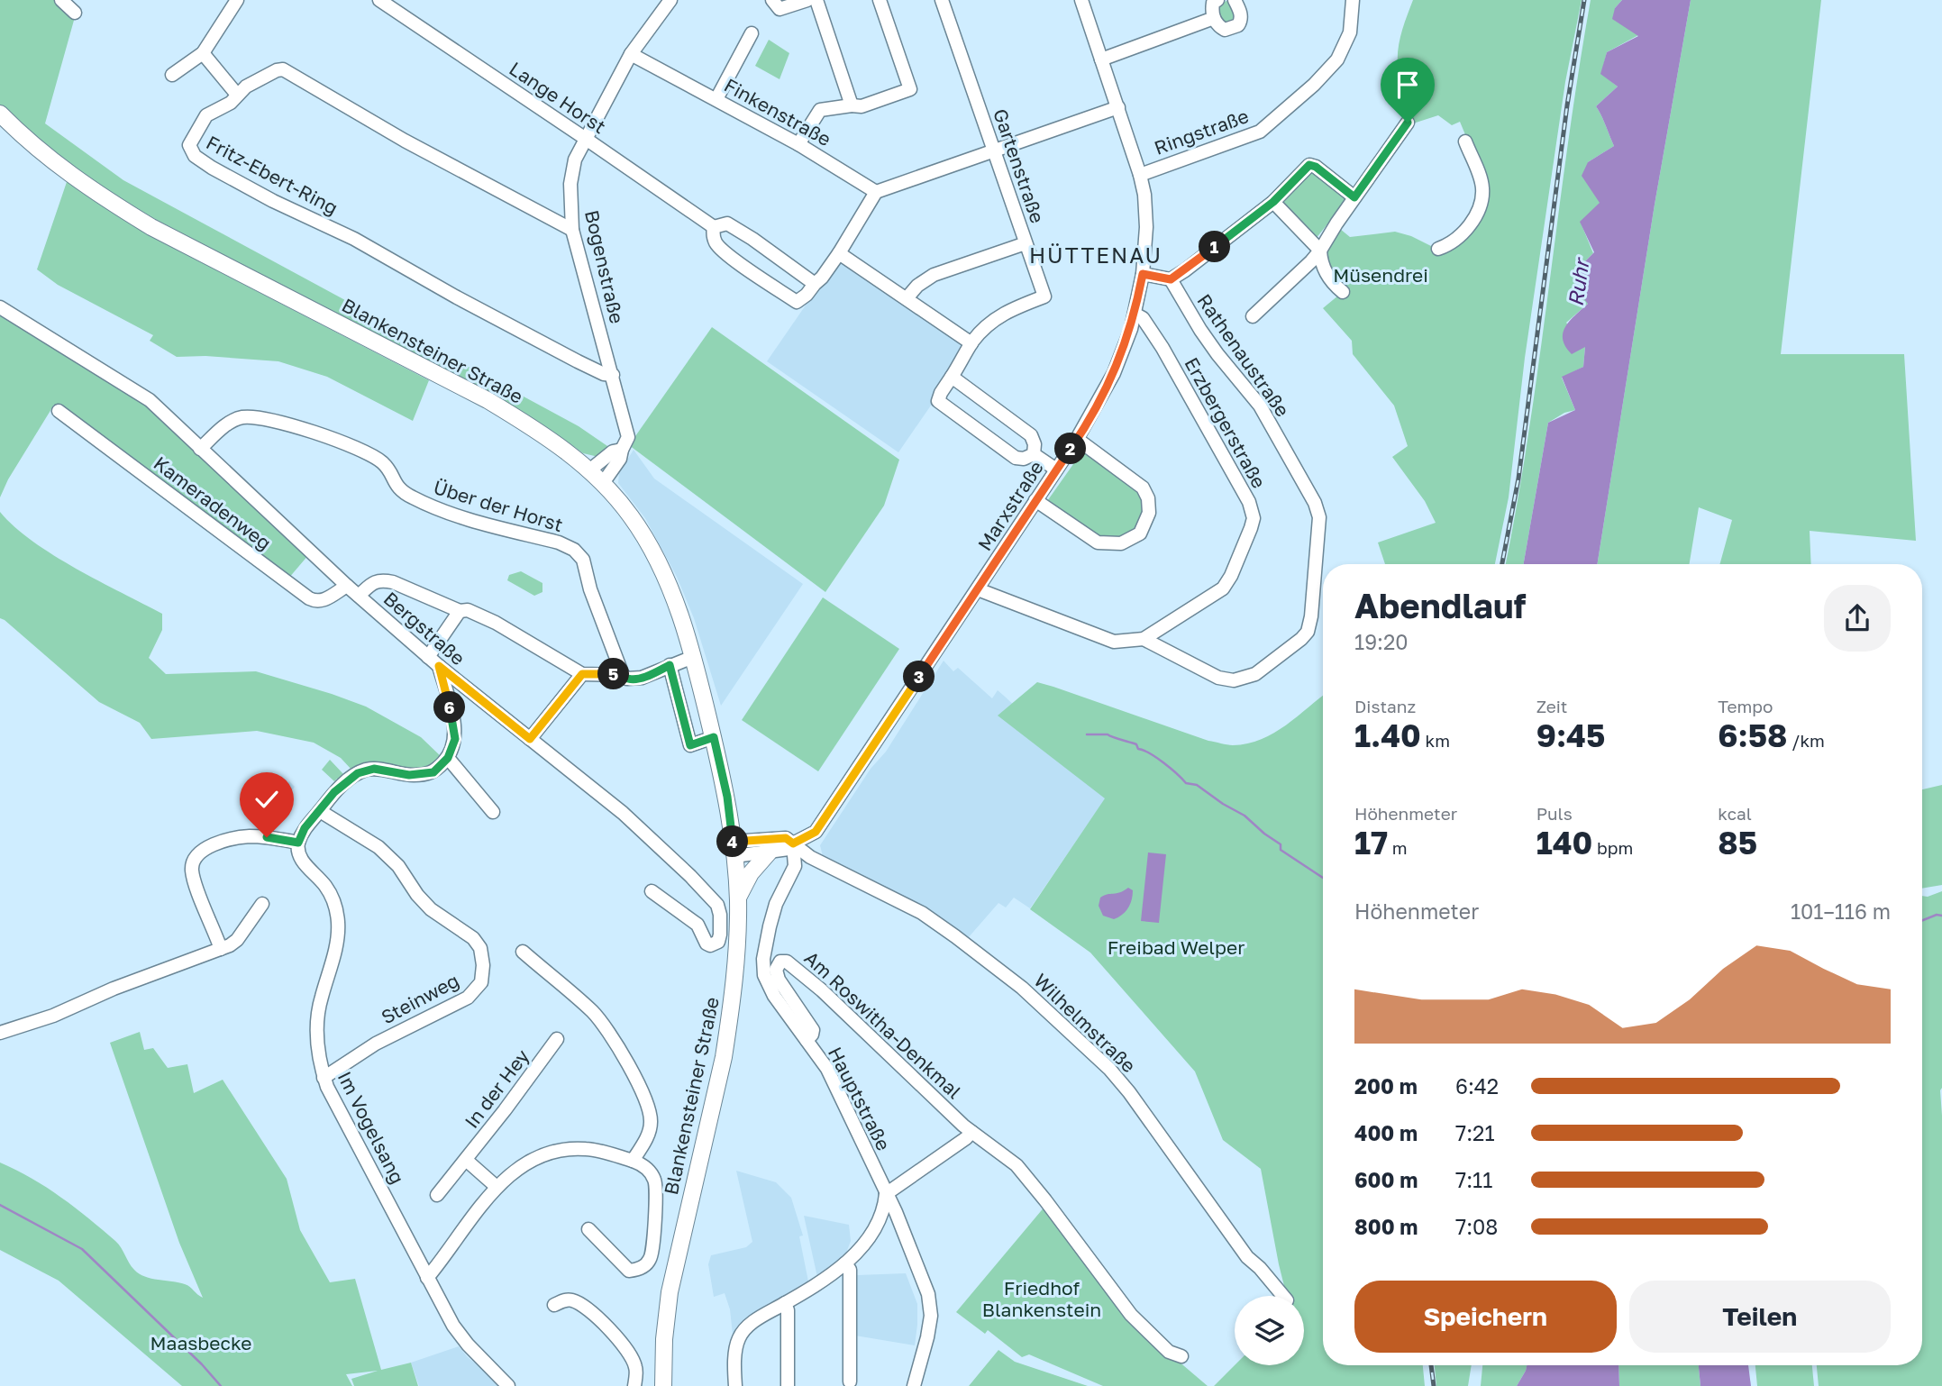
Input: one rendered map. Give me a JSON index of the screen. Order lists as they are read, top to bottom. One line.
{"streets":{"main road":["Blankensteiner Straße"],"street":["Lange Horst","Finkenstraße","Ringstraße","Gartenstraße","Fritz-Ebert-Ring","Bogenstraße","Rathenaustraße","Erzbergerstraße","Kameradenweg","Über der Horst","Marxstraße","Bergstraße","Steinweg","Wilhelmstraße","Am Roswitha-Denkmal","In der Hey","Hauptstraße","Im Vogelsang"]},"crossings":[["Lange Horst","Finkenstraße"],["Lange Horst","Bogenstraße"],["Finkenstraße","Bogenstraße"],["Ringstraße","Marxstraße"],["Fritz-Ebert-Ring","Bogenstraße"],["Bogenstraße","Blankensteiner Straße"],["Blankensteiner Straße","Marxstraße"],["Rathenaustraße","Erzbergerstraße"],["Erzbergerstraße","Marxstraße"],["Kameradenweg","Bergstraße"],["Über der Horst","Bergstraße"],["Marxstraße","Wilhelmstraße"],["Marxstraße","Hauptstraße"],["Steinweg","Im Vogelsang"],["Wilhelmstraße","Hauptstraße"],["Am Roswitha-Denkmal","Hauptstraße"]],"districts":["HÜTTENAU"],"water":["Ruhr"],"parks":["Müsendrei","Freibad Welper","Friedhof Blankenstein","Maasbecke"],"page":{"pins":["1","2","5","3","6","4"],"heading":["Abendlauf","19:20"],"stats":[["Distanz","1.40 km"],["Zeit","9:45"],["Tempo","6:58 /km"],["Höhenmeter","17 m"],["Puls","140 bpm"],["kcal","85"]],"chart":["Höhenmeter","101–116 m"],"list":[{"name":"200 m","note":"6:42"},{"name":"400 m","note":"7:21"},{"name":"600 m","note":"7:11"},{"name":"800 m","note":"7:08"}],"buttons":["Speichern","Teilen"]}}
